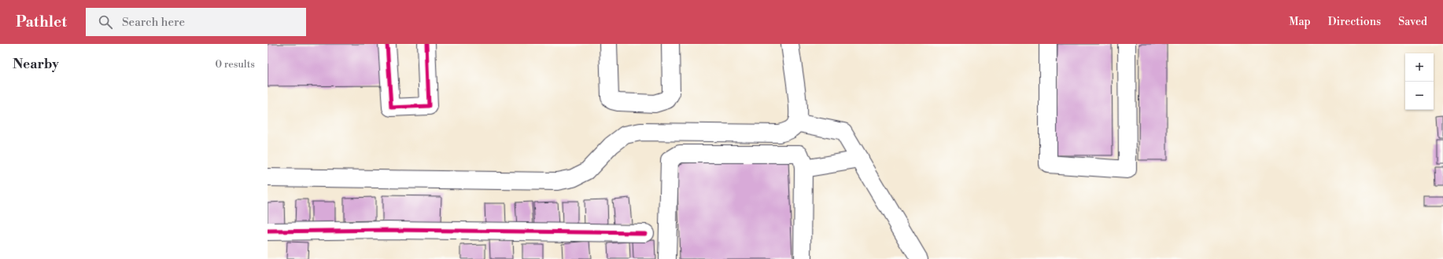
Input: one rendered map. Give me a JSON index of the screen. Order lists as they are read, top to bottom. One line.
{"page":{"header":"Pathlet","search":"Search here","nav":["Map","Directions","Saved"],"heading":["Nearby","0 results"],"map_buttons":["+","−"]}}
